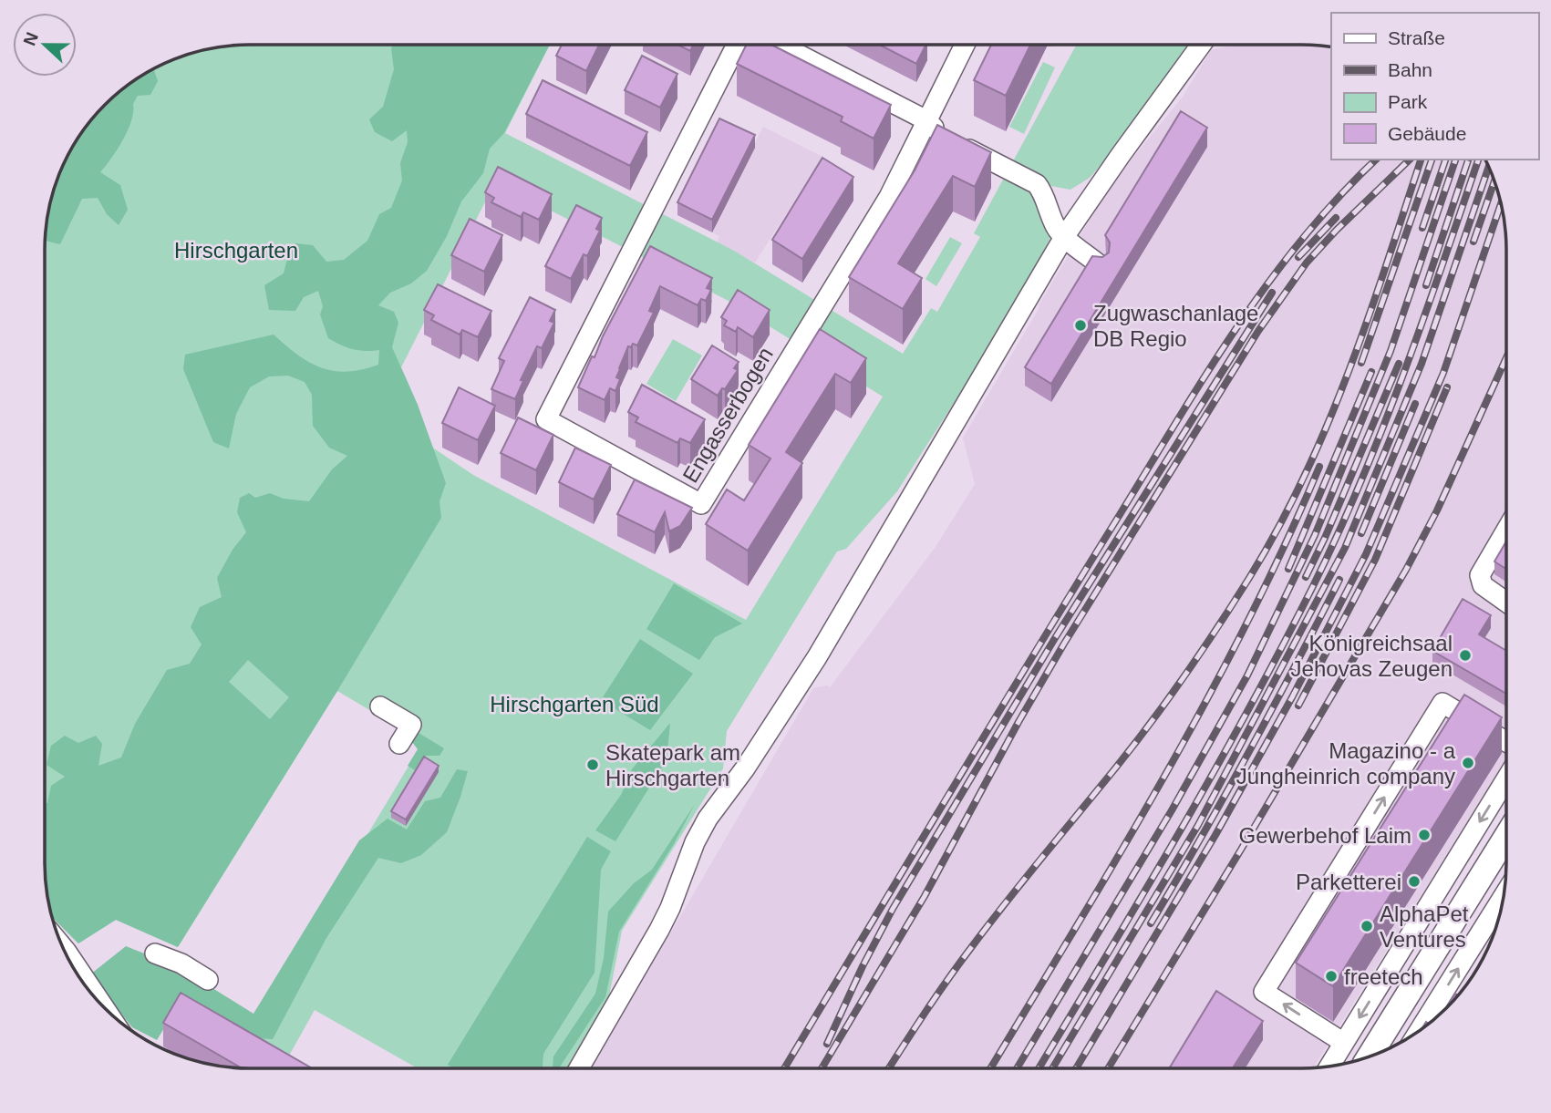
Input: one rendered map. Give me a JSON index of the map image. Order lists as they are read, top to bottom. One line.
{"streets":{"street":["Engasserbogen"]},"parks":["Hirschgarten","Hirschgarten Süd"],"places":["Zugwaschanlage DB Regio","Königreichsaal Jehovas Zeugen","Magazino - a Jungheinrich company","Skatepark am Hirschgarten","Gewerbehof Laim","Parketterei","AlphaPet Ventures","freetech"],"legend":["Straße","Bahn","Park","Gebäude"],"north":"left"}
